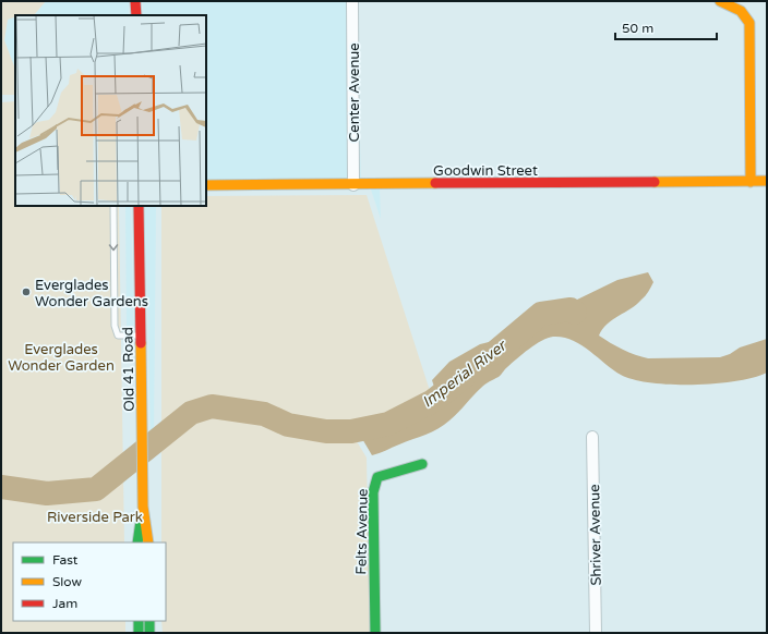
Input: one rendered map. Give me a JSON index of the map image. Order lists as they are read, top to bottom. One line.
{"streets":{"street":["Center Avenue","Goodwin Street","Old 41 Road","Felts Avenue","Shriver Avenue"]},"crossings":[["Center Avenue","Goodwin Street"]],"water":["Imperial River"],"parks":["Everglades Wonder Garden","Riverside Park"],"places":["Everglades Wonder Gardens"],"legend":["Fast","Slow","Jam"],"scale_bar":"50 m"}
